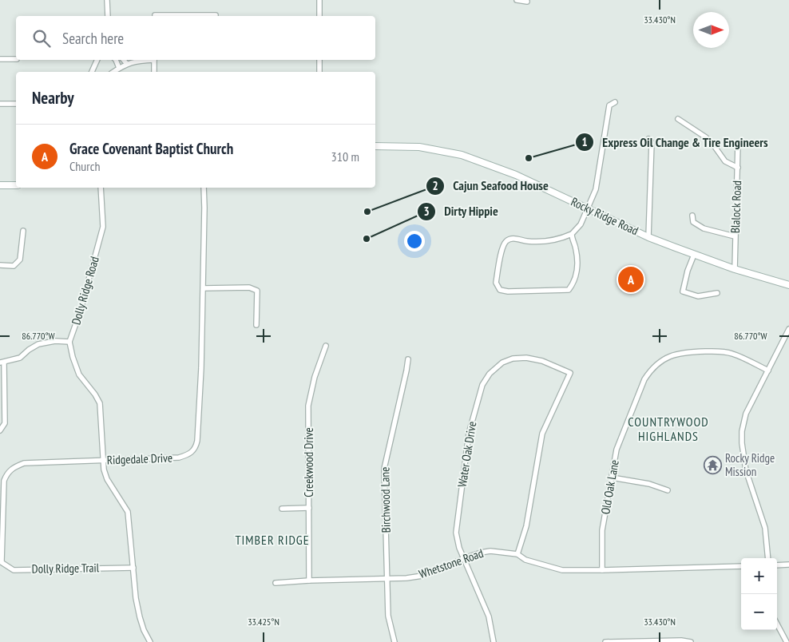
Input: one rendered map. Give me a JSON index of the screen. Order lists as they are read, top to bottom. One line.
{"streets":{"main road":["Rocky Ridge Road"],"street":["Blalock Road","Dolly Ridge Road","Water Oak Drive","Ridgedale Drive","Creekwood Drive","Old Oak Lane","Birchwood Lane","Whetstone Road","Dolly Ridge Trail"]},"crossings":[["Blalock Road","Rocky Ridge Road"],["Dolly Ridge Road","Ridgedale Drive"],["Dolly Ridge Road","Dolly Ridge Trail"],["Water Oak Drive","Whetstone Road"],["Ridgedale Drive","Dolly Ridge Trail"],["Creekwood Drive","Whetstone Road"],["Old Oak Lane","Whetstone Road"],["Birchwood Lane","Whetstone Road"]],"districts":["COUNTRYWOOD HIGHLANDS","TIMBER RIDGE"],"places":{"other":["Express Oil Change & Tire Engineers","Cajun Seafood House","Dirty Hippie"],"temple":["Rocky Ridge Mission"]},"north":"right","page":{"search":"Search here","heading":"Nearby","list":[{"mark":"A","name":"Grace Covenant Baptist Church","note":"Church","value":"310 m"}],"pins":"A","map_buttons":["+","−"]},"coordinates":["33.430°N","86.770°W","33.425°N"]}
